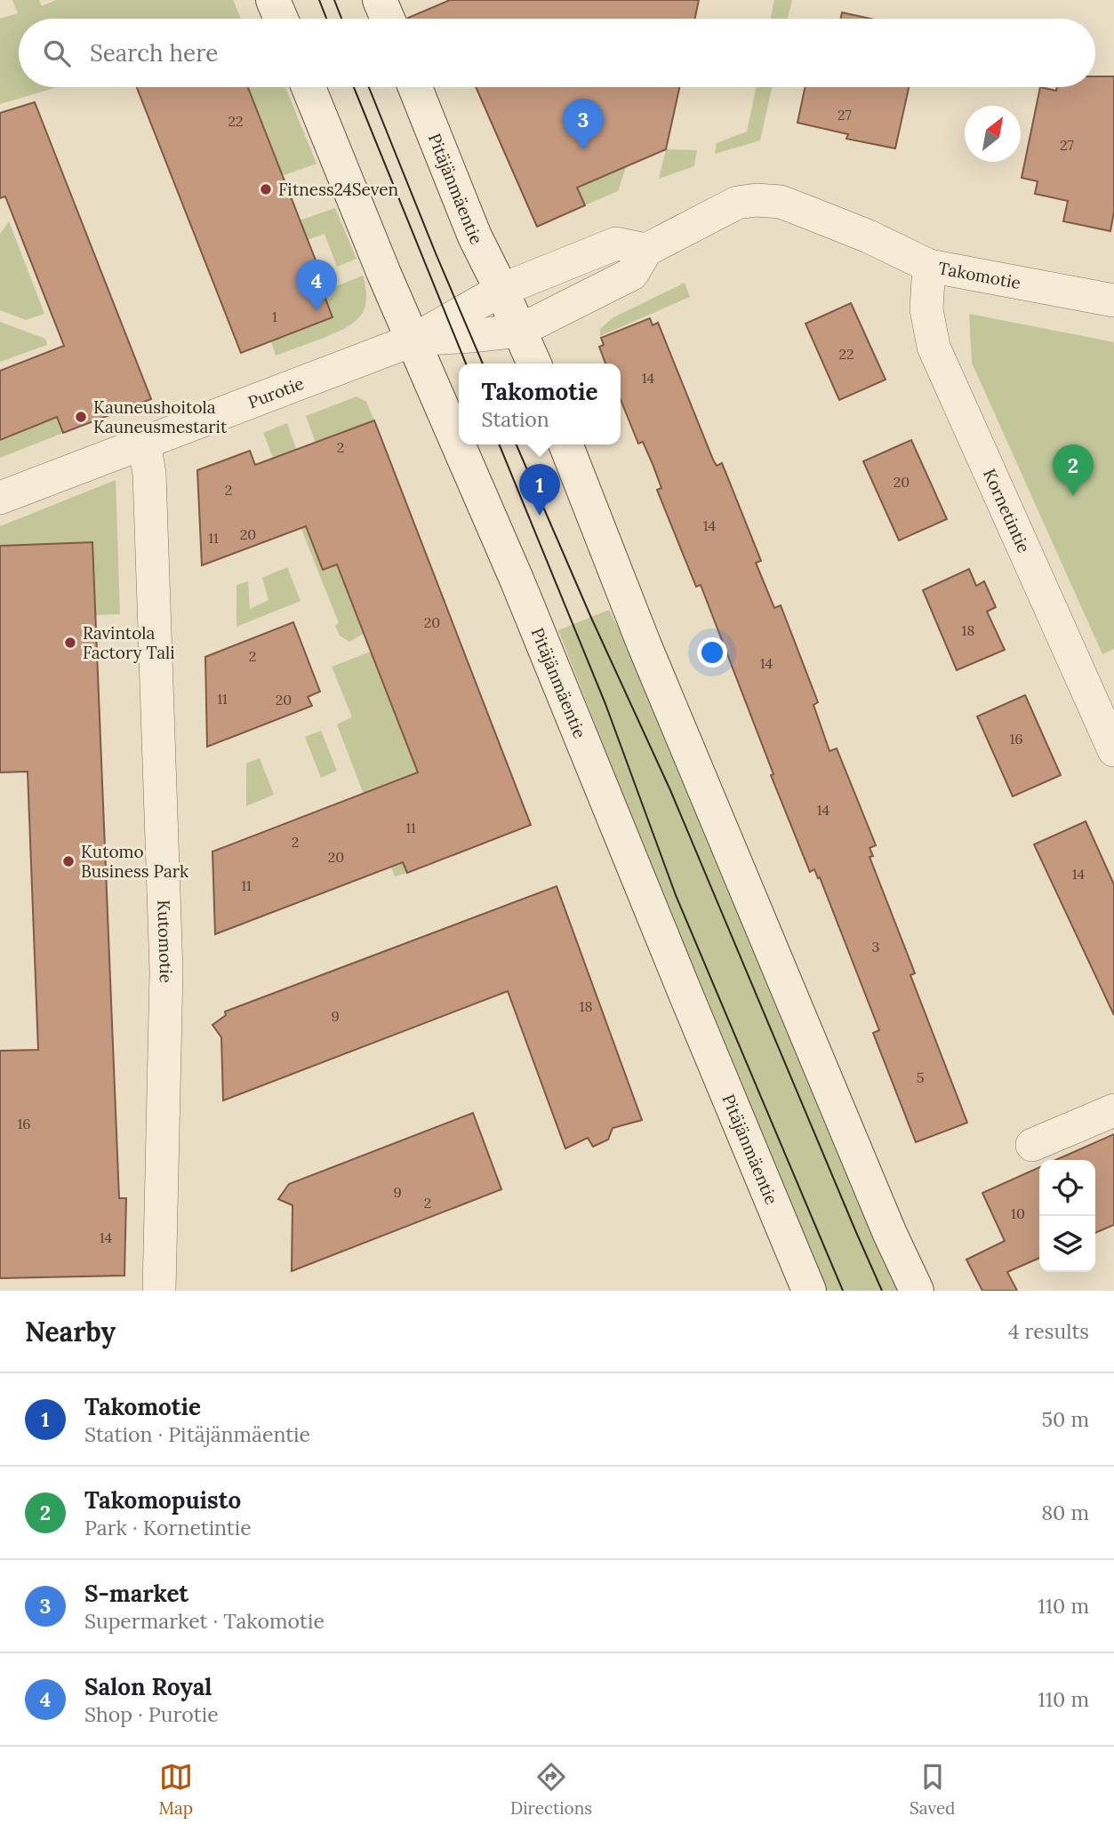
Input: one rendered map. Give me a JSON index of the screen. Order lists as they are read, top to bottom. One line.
{"streets":{"main road":["Pitäjänmäentie"],"street":["Takomotie","Purotie","Kornetintie","Kutomotie"]},"crossings":[["Pitäjänmäentie","Takomotie"],["Pitäjänmäentie","Purotie"],["Takomotie","Purotie"],["Takomotie","Kornetintie"],["Purotie","Kutomotie"]],"places":["Fitness24Seven","Kauneushoitola Kauneusmestarit","Ravintola Factory Tali","Kutomo Business Park"],"house_numbers":["27","22","27","1","22","14","2","20","2","14","20","11","20","18","2","14","11","20","16","14","11","2","20","14","11","3","18","9","5","16","9","2","10","14"],"north":"top right","page":{"search":"Search here","pins":["3","4","2","1"],"popup":["Takomotie","Station"],"heading":["Nearby","4 results"],"list":[{"mark":"1","name":"Takomotie","note":"Station · Pitäjänmäentie","value":"50 m"},{"mark":"2","name":"Takomopuisto","note":"Park · Kornetintie","value":"80 m"},{"mark":"3","name":"S-market","note":"Supermarket · Takomotie","value":"110 m"},{"mark":"4","name":"Salon Royal","note":"Shop · Purotie","value":"110 m"}],"nav":["Map","Directions","Saved"]}}
